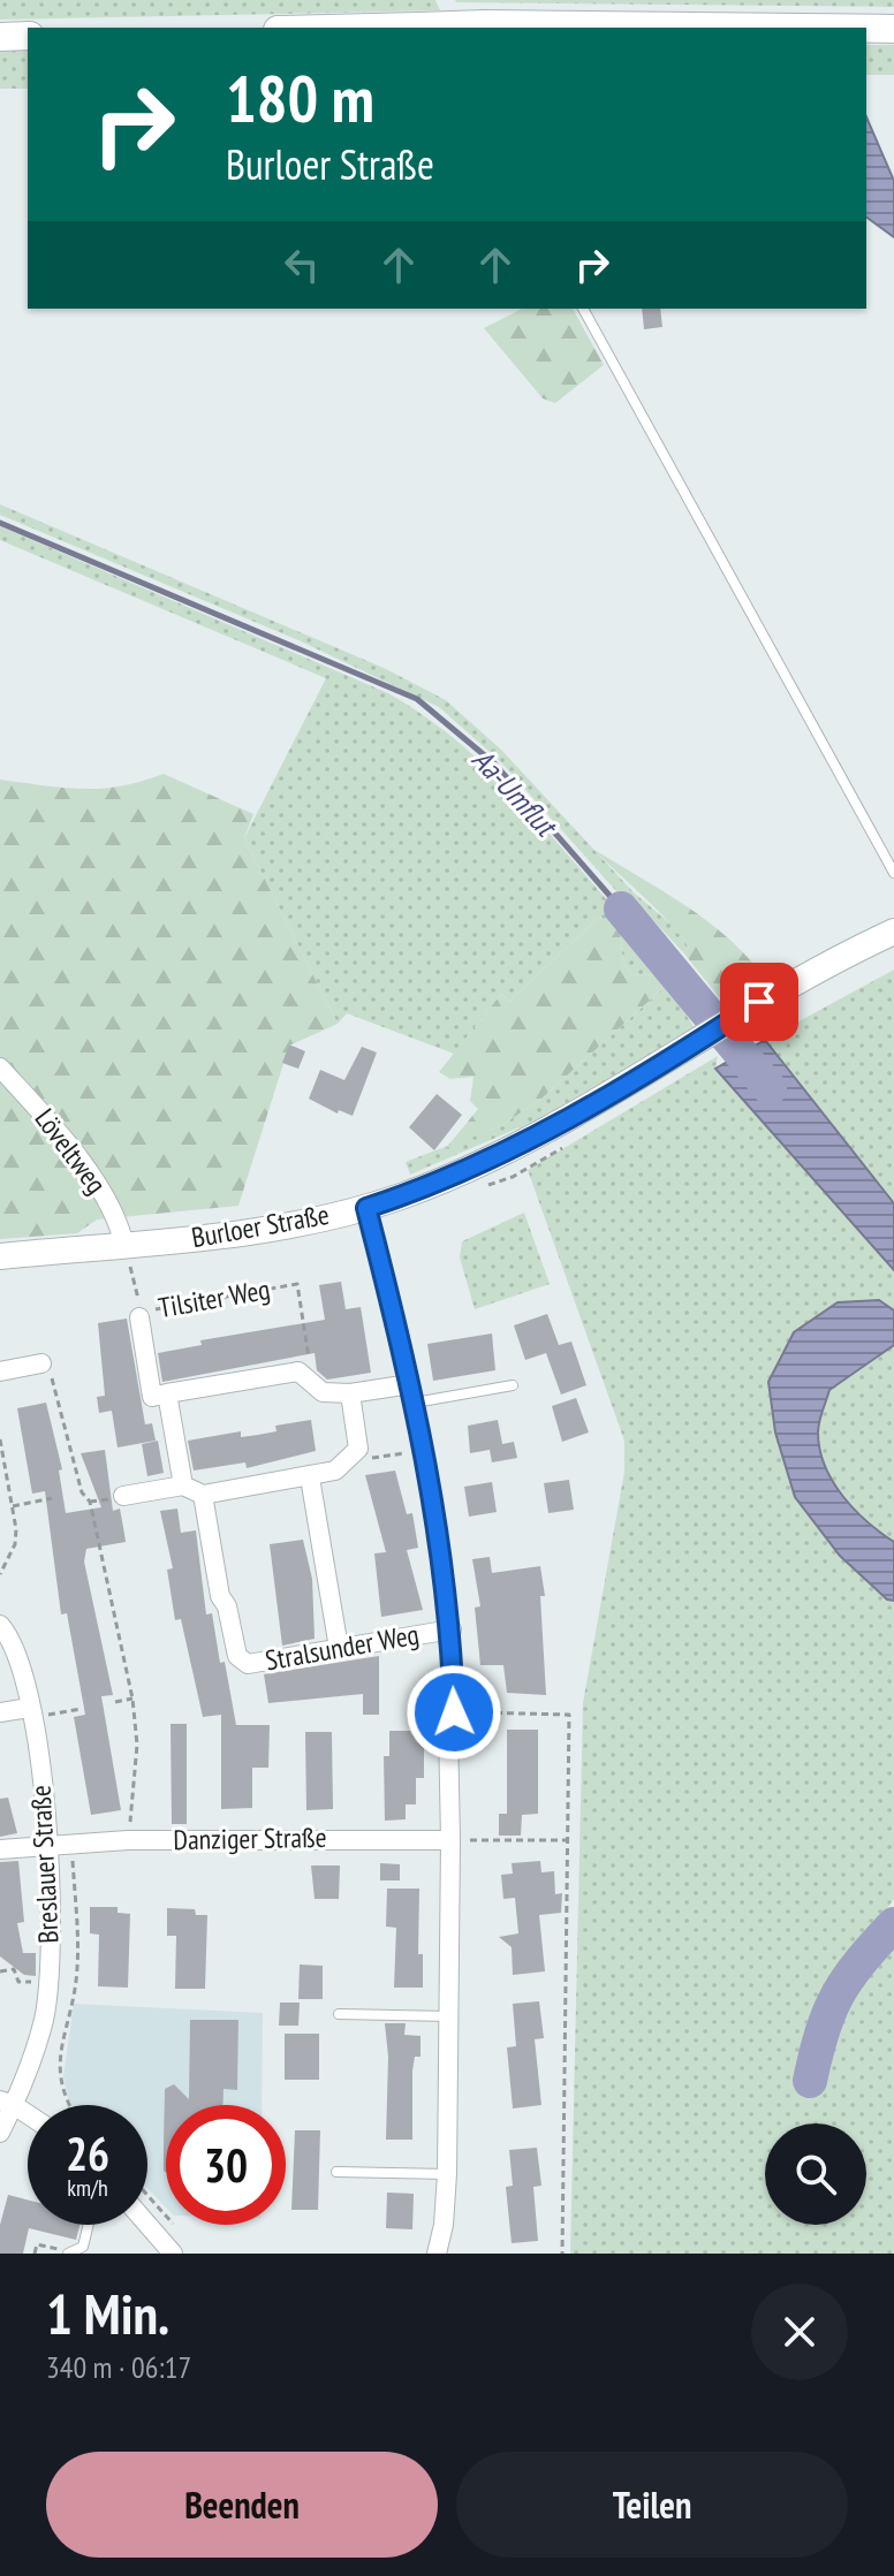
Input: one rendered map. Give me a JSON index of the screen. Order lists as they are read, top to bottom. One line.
{"streets":{"main road":["Burloer Straße"],"street":["Löveltweg","Tilsiter Weg","Stralsunder Weg","Danziger Straße","Breslauer Straße"]},"crossings":[["Löveltweg","Burloer Straße"],["Danziger Straße","Breslauer Straße"]],"water":["Aa-Umflut"],"page":{"turn":["180 m","Burloer Straße"],"speed":"26 km/h","limit":"30","heading":["1 Min.","340 m · 06:17"],"buttons":["Beenden","Teilen"]}}
